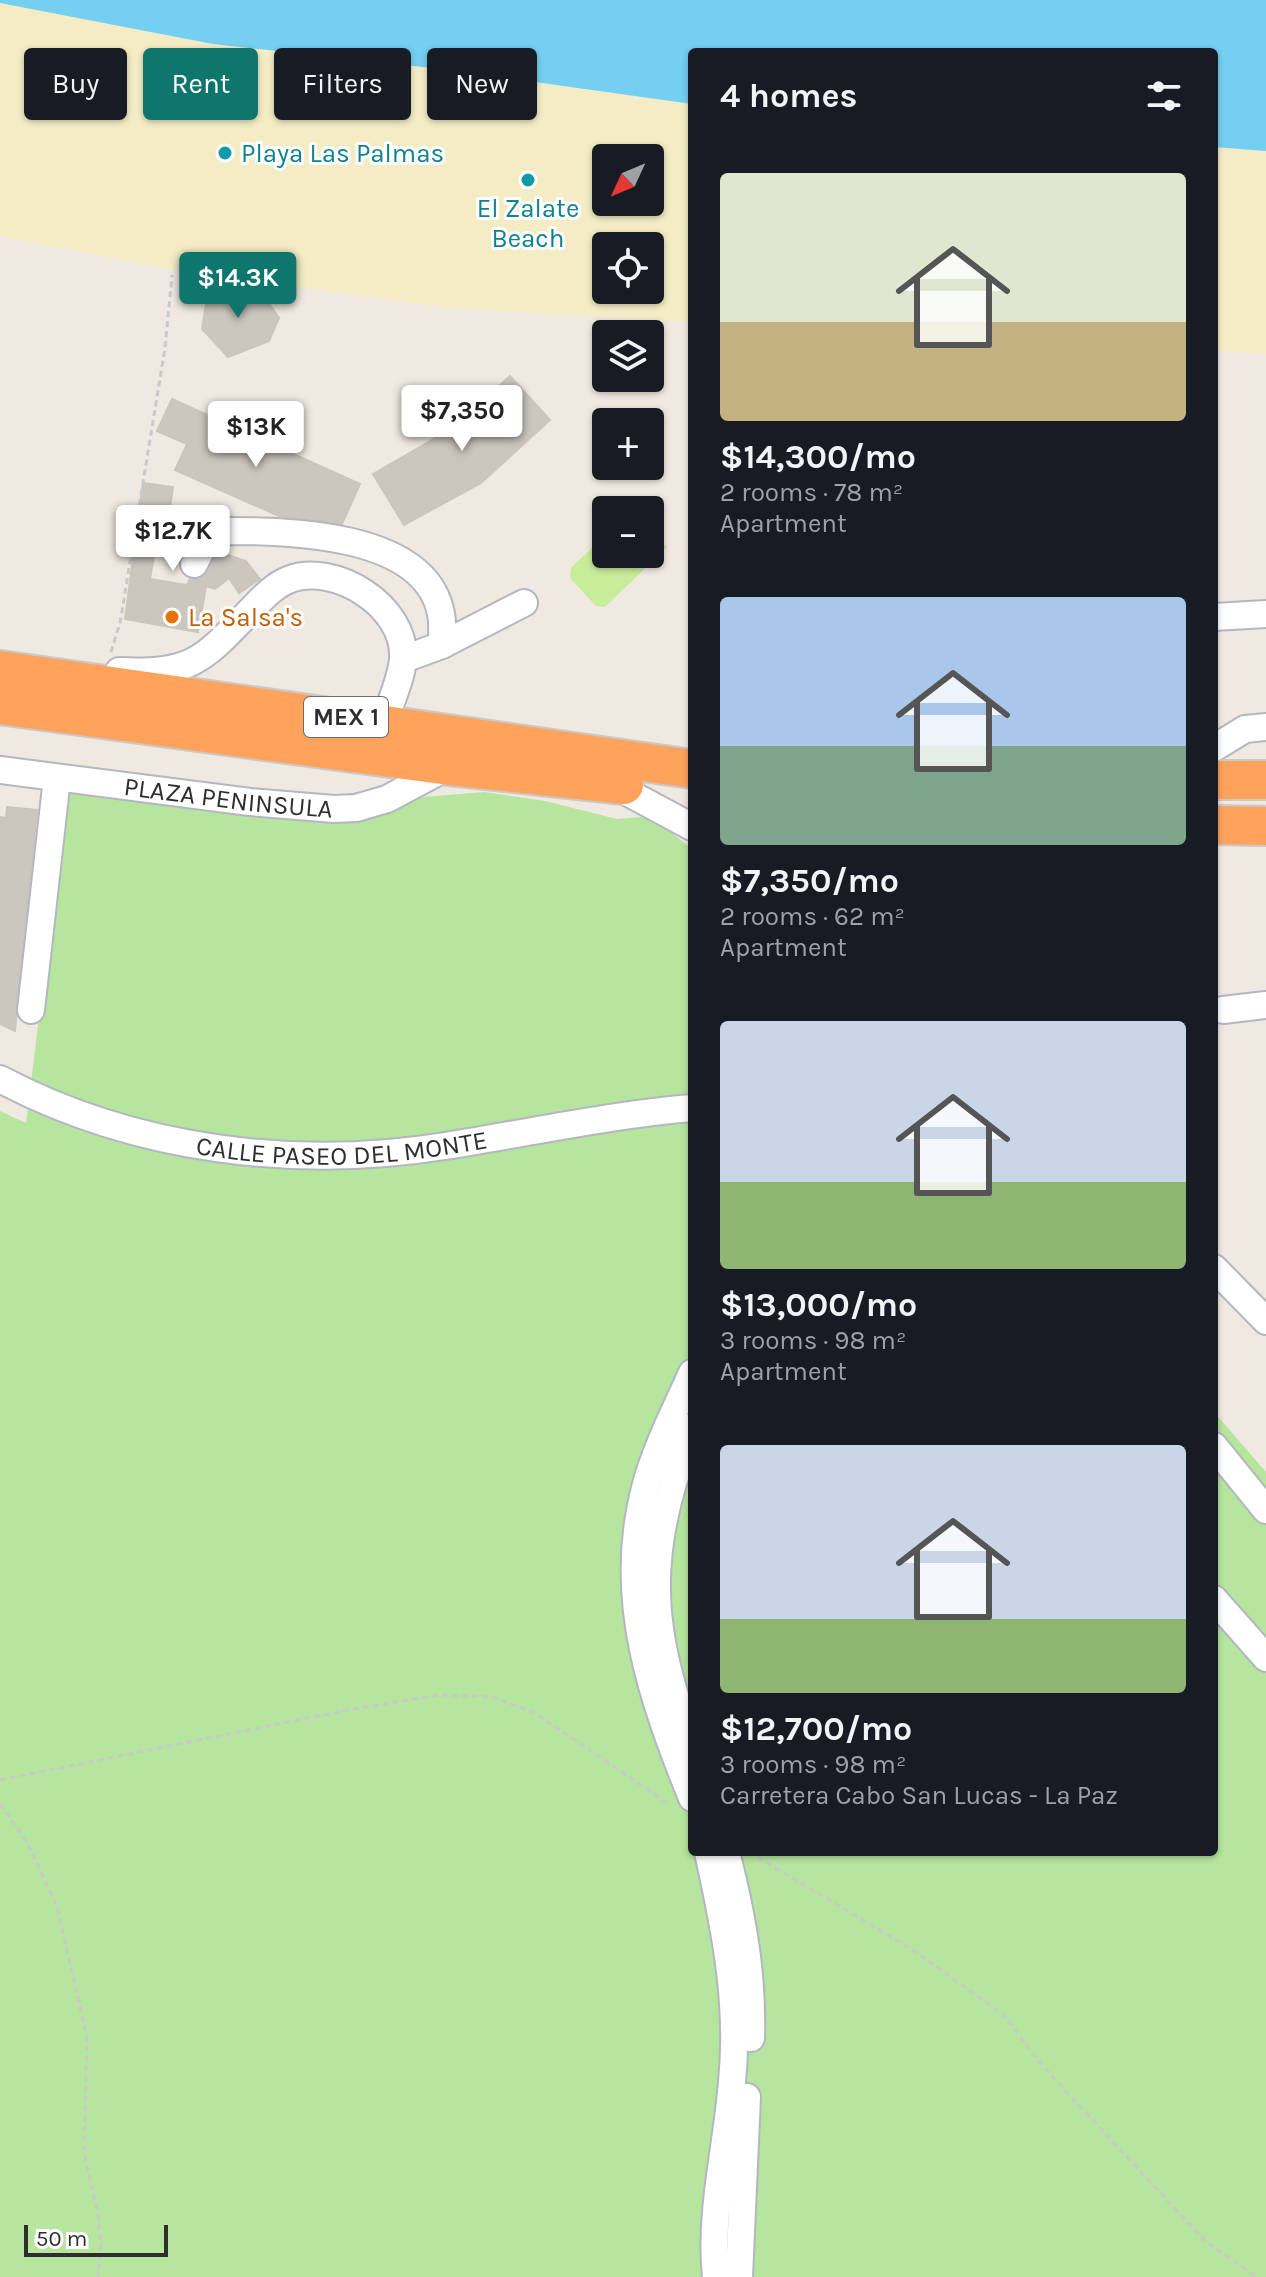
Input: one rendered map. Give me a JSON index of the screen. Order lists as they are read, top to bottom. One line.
{"streets":{"highway":["MEX 1"],"street":["PLAZA PENINSULA","CALLE PASEO DEL MONTE"]},"crossings":[["MEX 1","PLAZA PENINSULA"]],"places":["Playa Las Palmas","El Zalate Beach","La Salsa's"],"scale_bar":"50 m","north":"bottom left","page":{"chip":["Buy","Rent","Filters","New"],"heading":"4 homes","map_buttons":["+","−"],"list":[{"name":"$14,300/mo","note":"2 rooms · 78 m² · Apartment"},{"name":"$7,350/mo","note":"2 rooms · 62 m² · Apartment"},{"name":"$13,000/mo","note":"3 rooms · 98 m² · Apartment"},{"name":"$12,700/mo","note":"3 rooms · 98 m² · Carretera Cabo San Lucas - La Paz"}],"price":["$14.3K","$7,350","$13K","$12.7K"],"scale":"50 m"}}
